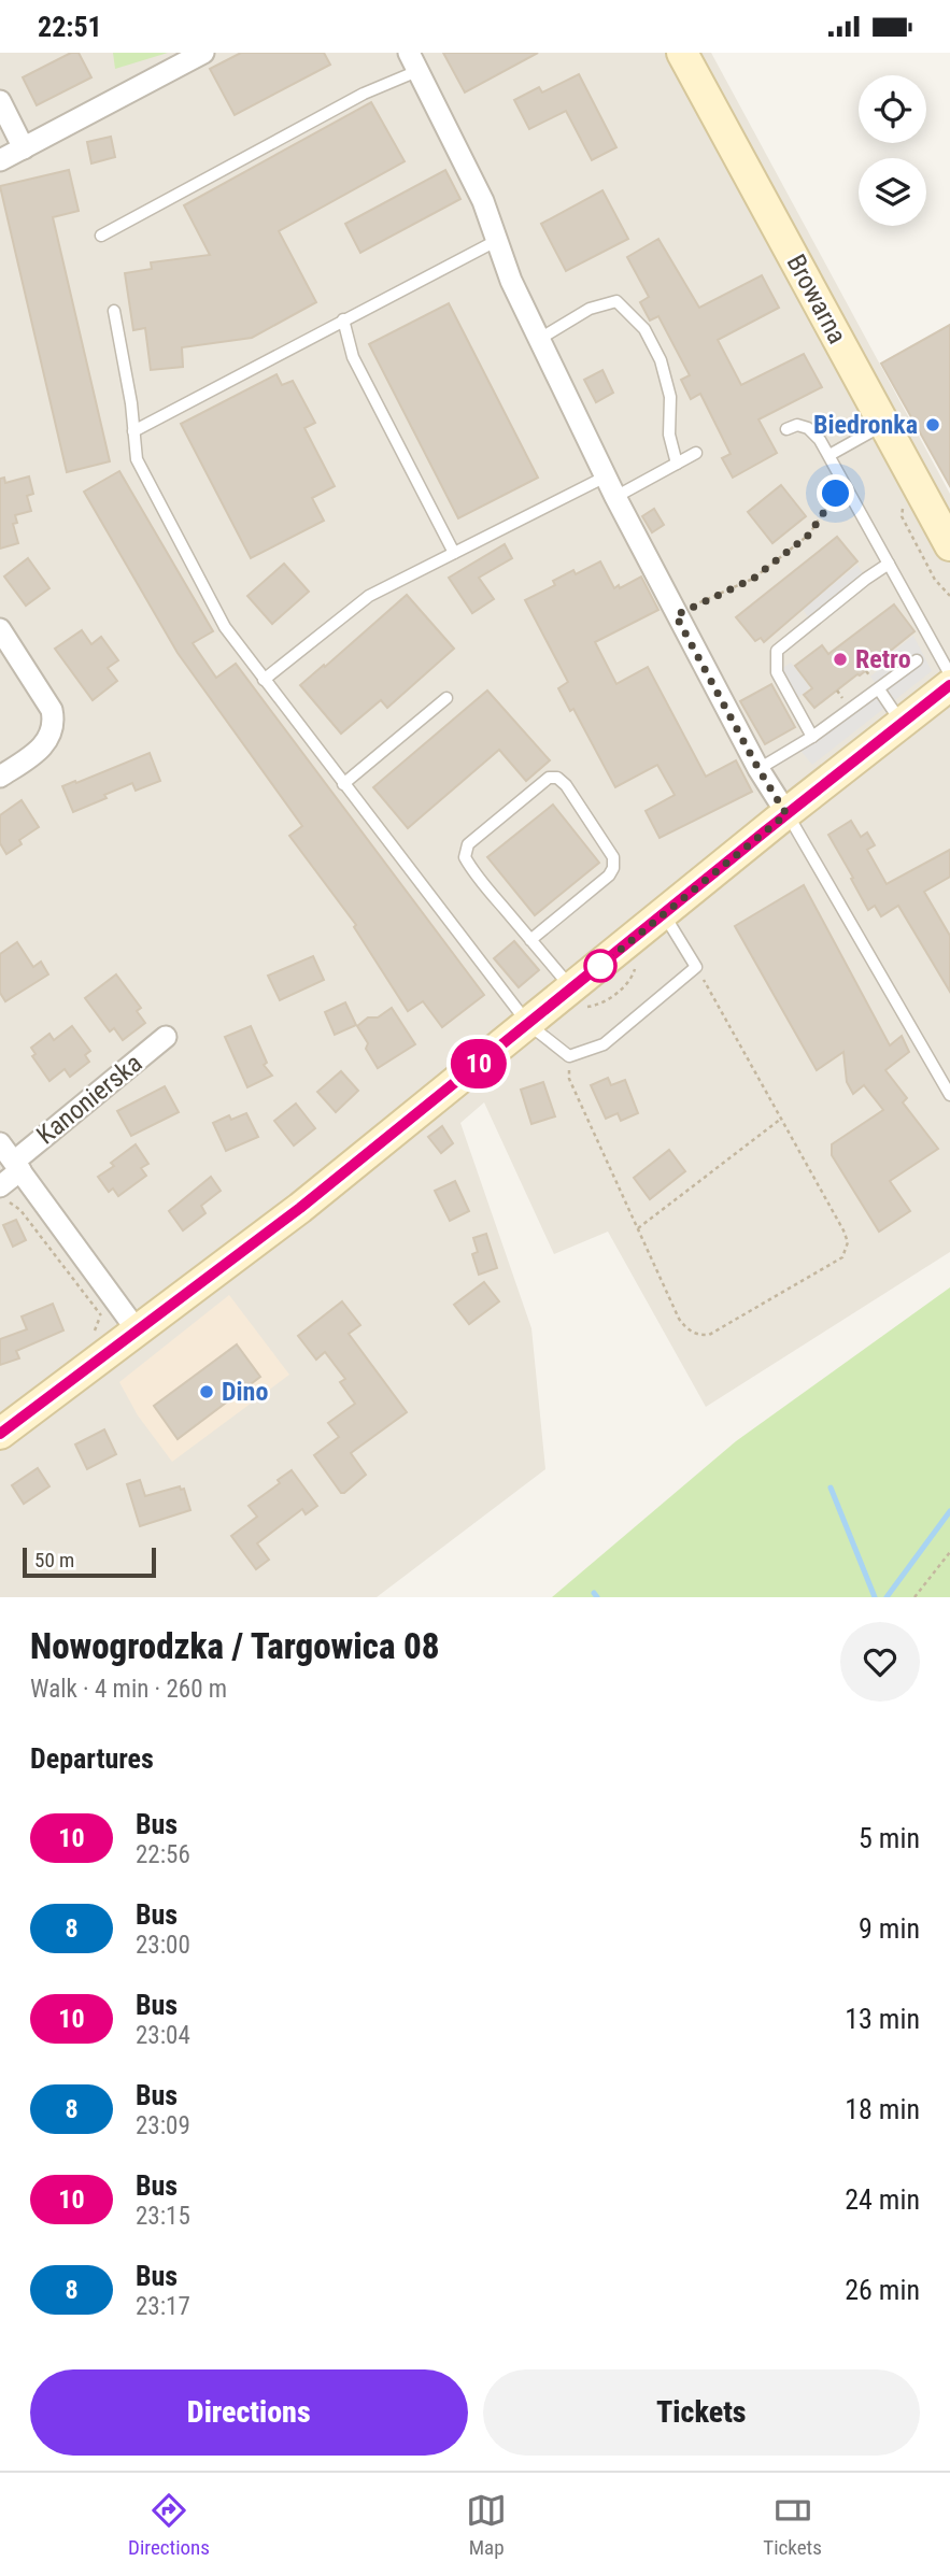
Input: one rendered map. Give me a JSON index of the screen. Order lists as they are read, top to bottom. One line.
{"streets":{"main road":["Browarna"],"street":["Kanonierska"]},"places":["Biedronka","Retro","Dino"],"lines":["bus line 10"],"scale_bar":"50 m","page":{"status":"22:51","on_map":"10","scale":"50 m","heading":[["Nowogrodzka / Targowica 08","Walk · 4 min · 260 m"],"Departures"],"list":[{"mark":"10","name":"Bus","note":"22:56","value":"5 min"},{"mark":"8","name":"Bus","note":"23:00","value":"9 min"},{"mark":"10","name":"Bus","note":"23:04","value":"13 min"},{"mark":"8","name":"Bus","note":"23:09","value":"18 min"},{"mark":"10","name":"Bus","note":"23:15","value":"24 min"},{"mark":"8","name":"Bus","note":"23:17","value":"26 min"}],"buttons":["Directions","Tickets"],"tabs":["Directions","Map","Tickets"]}}
